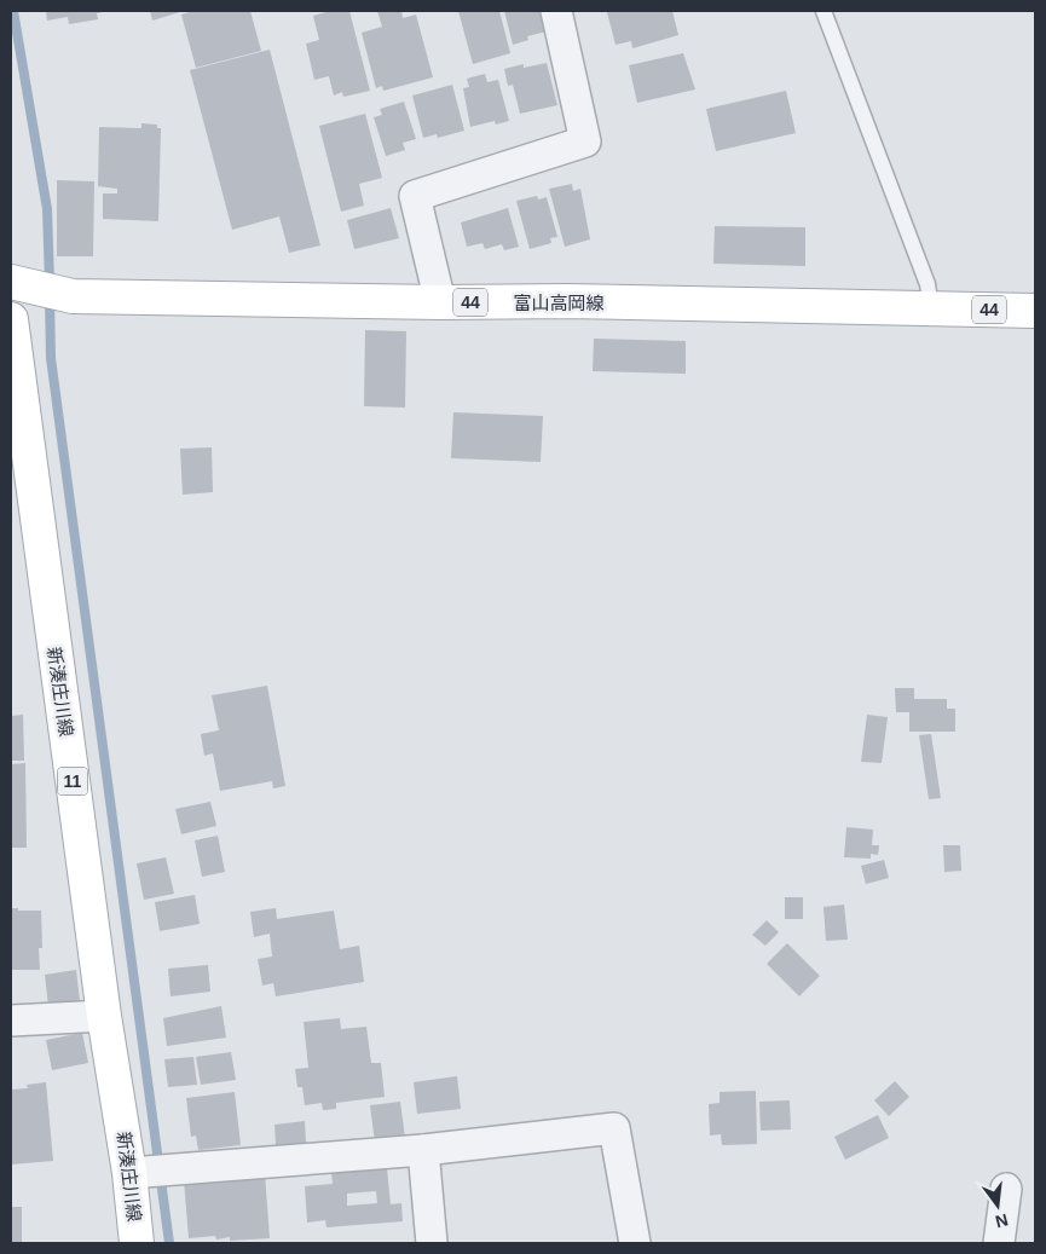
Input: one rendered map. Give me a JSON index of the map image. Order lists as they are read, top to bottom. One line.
{"streets":{"main road":["44","富山高岡線","新湊庄川線","11"]},"north":"bottom"}
